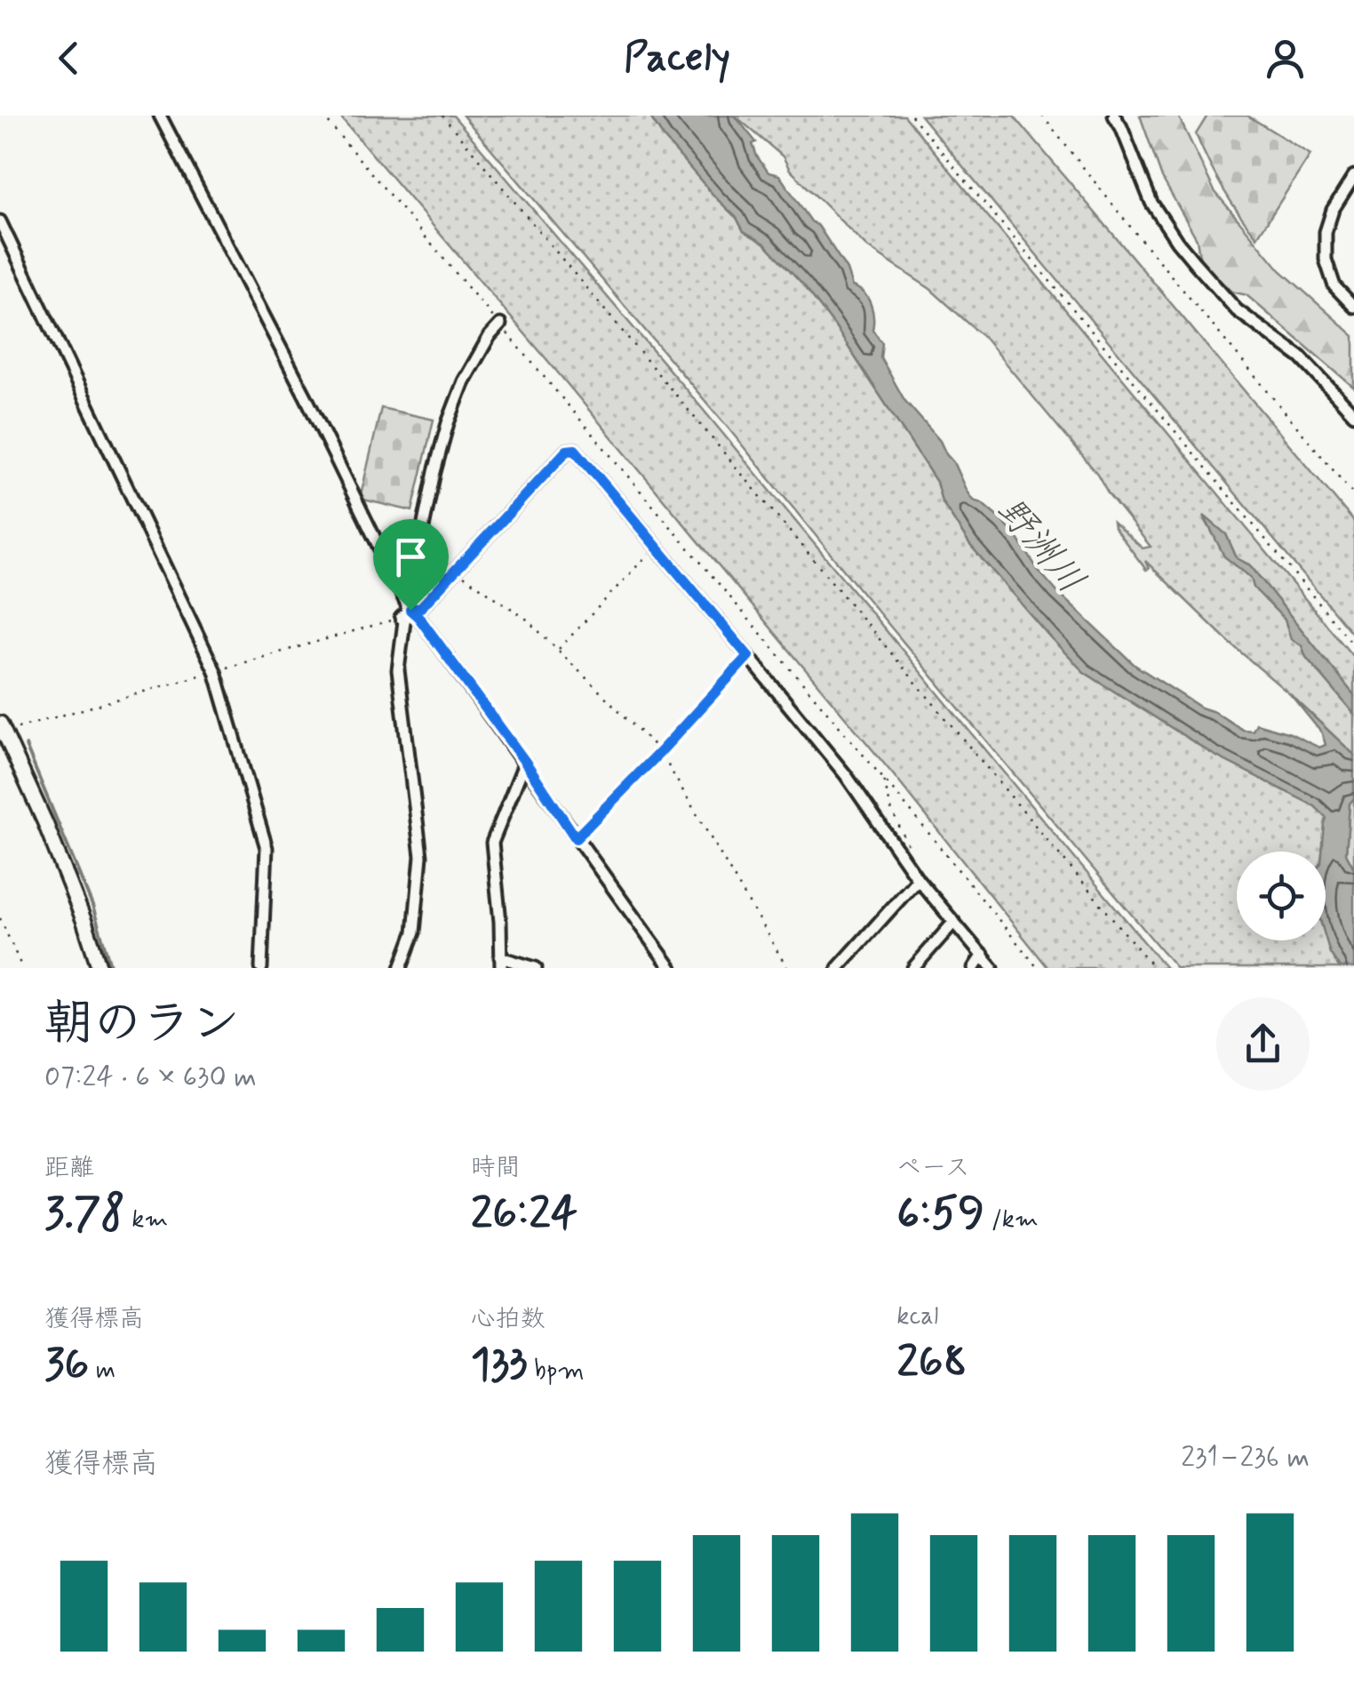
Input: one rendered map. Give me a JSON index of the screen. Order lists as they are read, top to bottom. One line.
{"water":["野洲川"],"page":{"header":"Pacely","heading":["朝のラン","07:24 · 6 × 630 m"],"stats":[["距離","3.78 km"],["時間","26:24"],["ペース","6:59 /km"],["獲得標高","36 m"],["心拍数","133 bpm"],["kcal","268"]],"chart":["獲得標高","231–236 m"]}}
